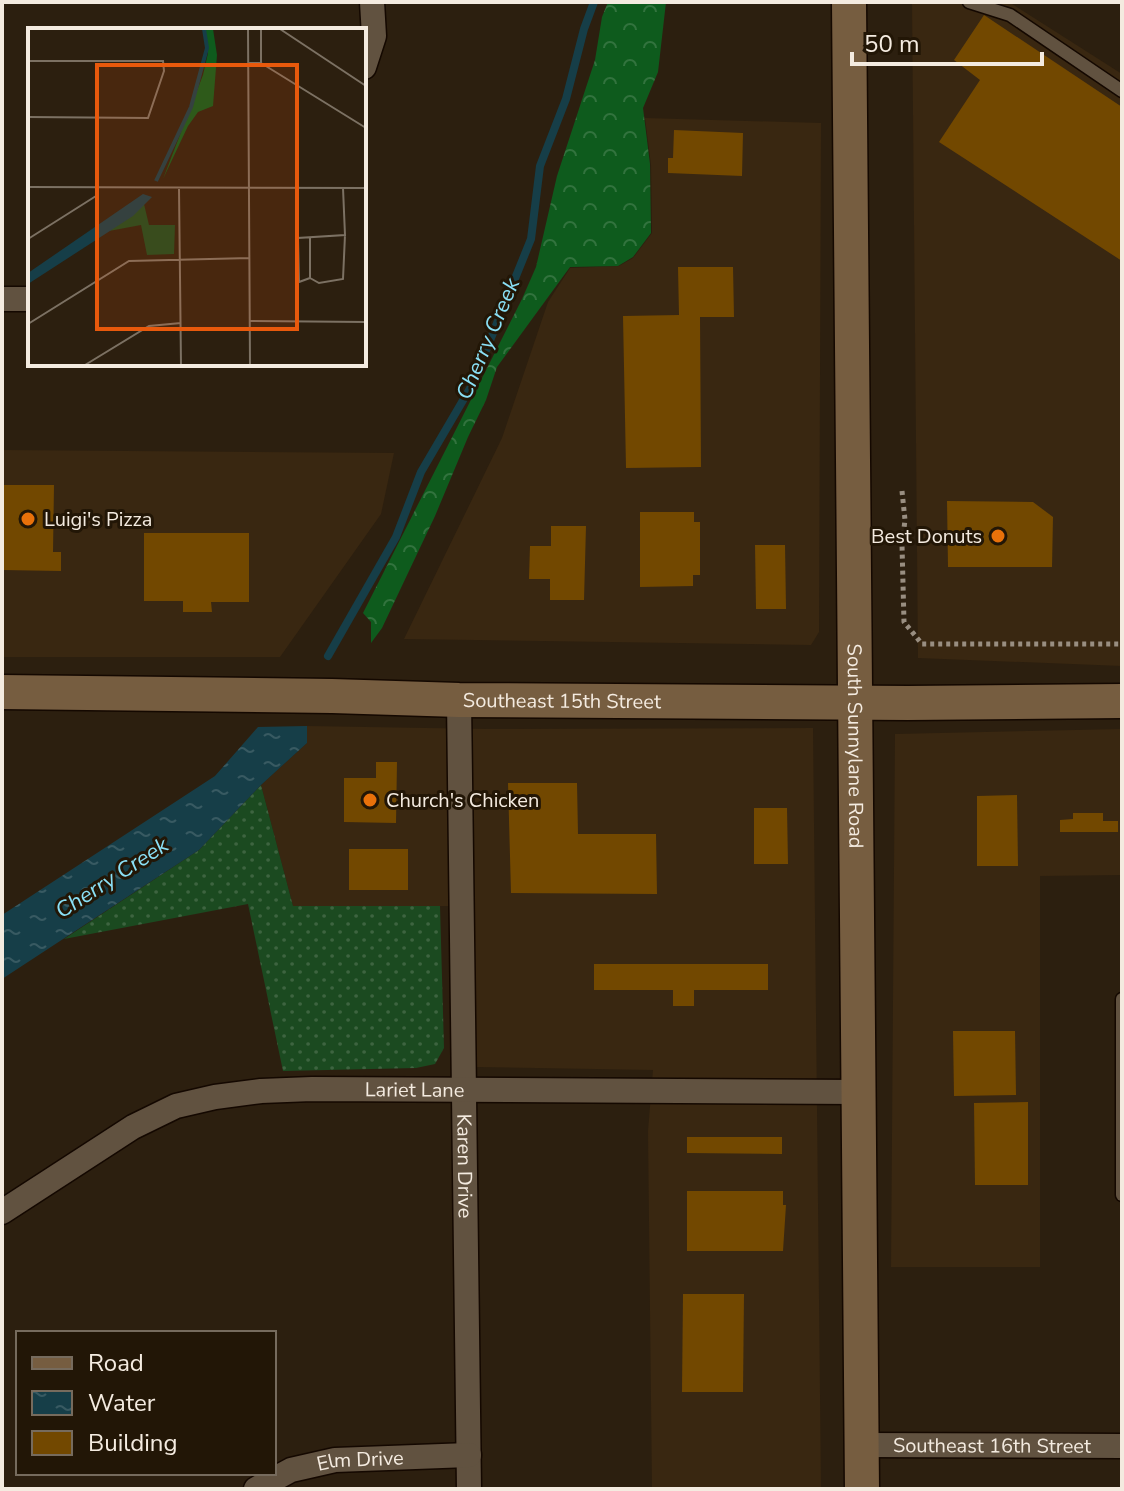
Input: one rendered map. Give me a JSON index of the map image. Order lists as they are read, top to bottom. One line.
{"streets":{"main road":["Southeast 15th Street","South Sunnylane Road"],"street":["Lariet Lane","Karen Drive","Southeast 16th Street","Elm Drive"]},"crossings":[["Southeast 15th Street","South Sunnylane Road"],["Southeast 15th Street","Karen Drive"],["South Sunnylane Road","Lariet Lane"],["South Sunnylane Road","Southeast 16th Street"],["Lariet Lane","Karen Drive"],["Karen Drive","Elm Drive"]],"water":["Cherry Creek"],"places":["Luigi's Pizza","Best Donuts","Church's Chicken"],"legend":["Road","Water","Building"],"scale_bar":"50 m"}
